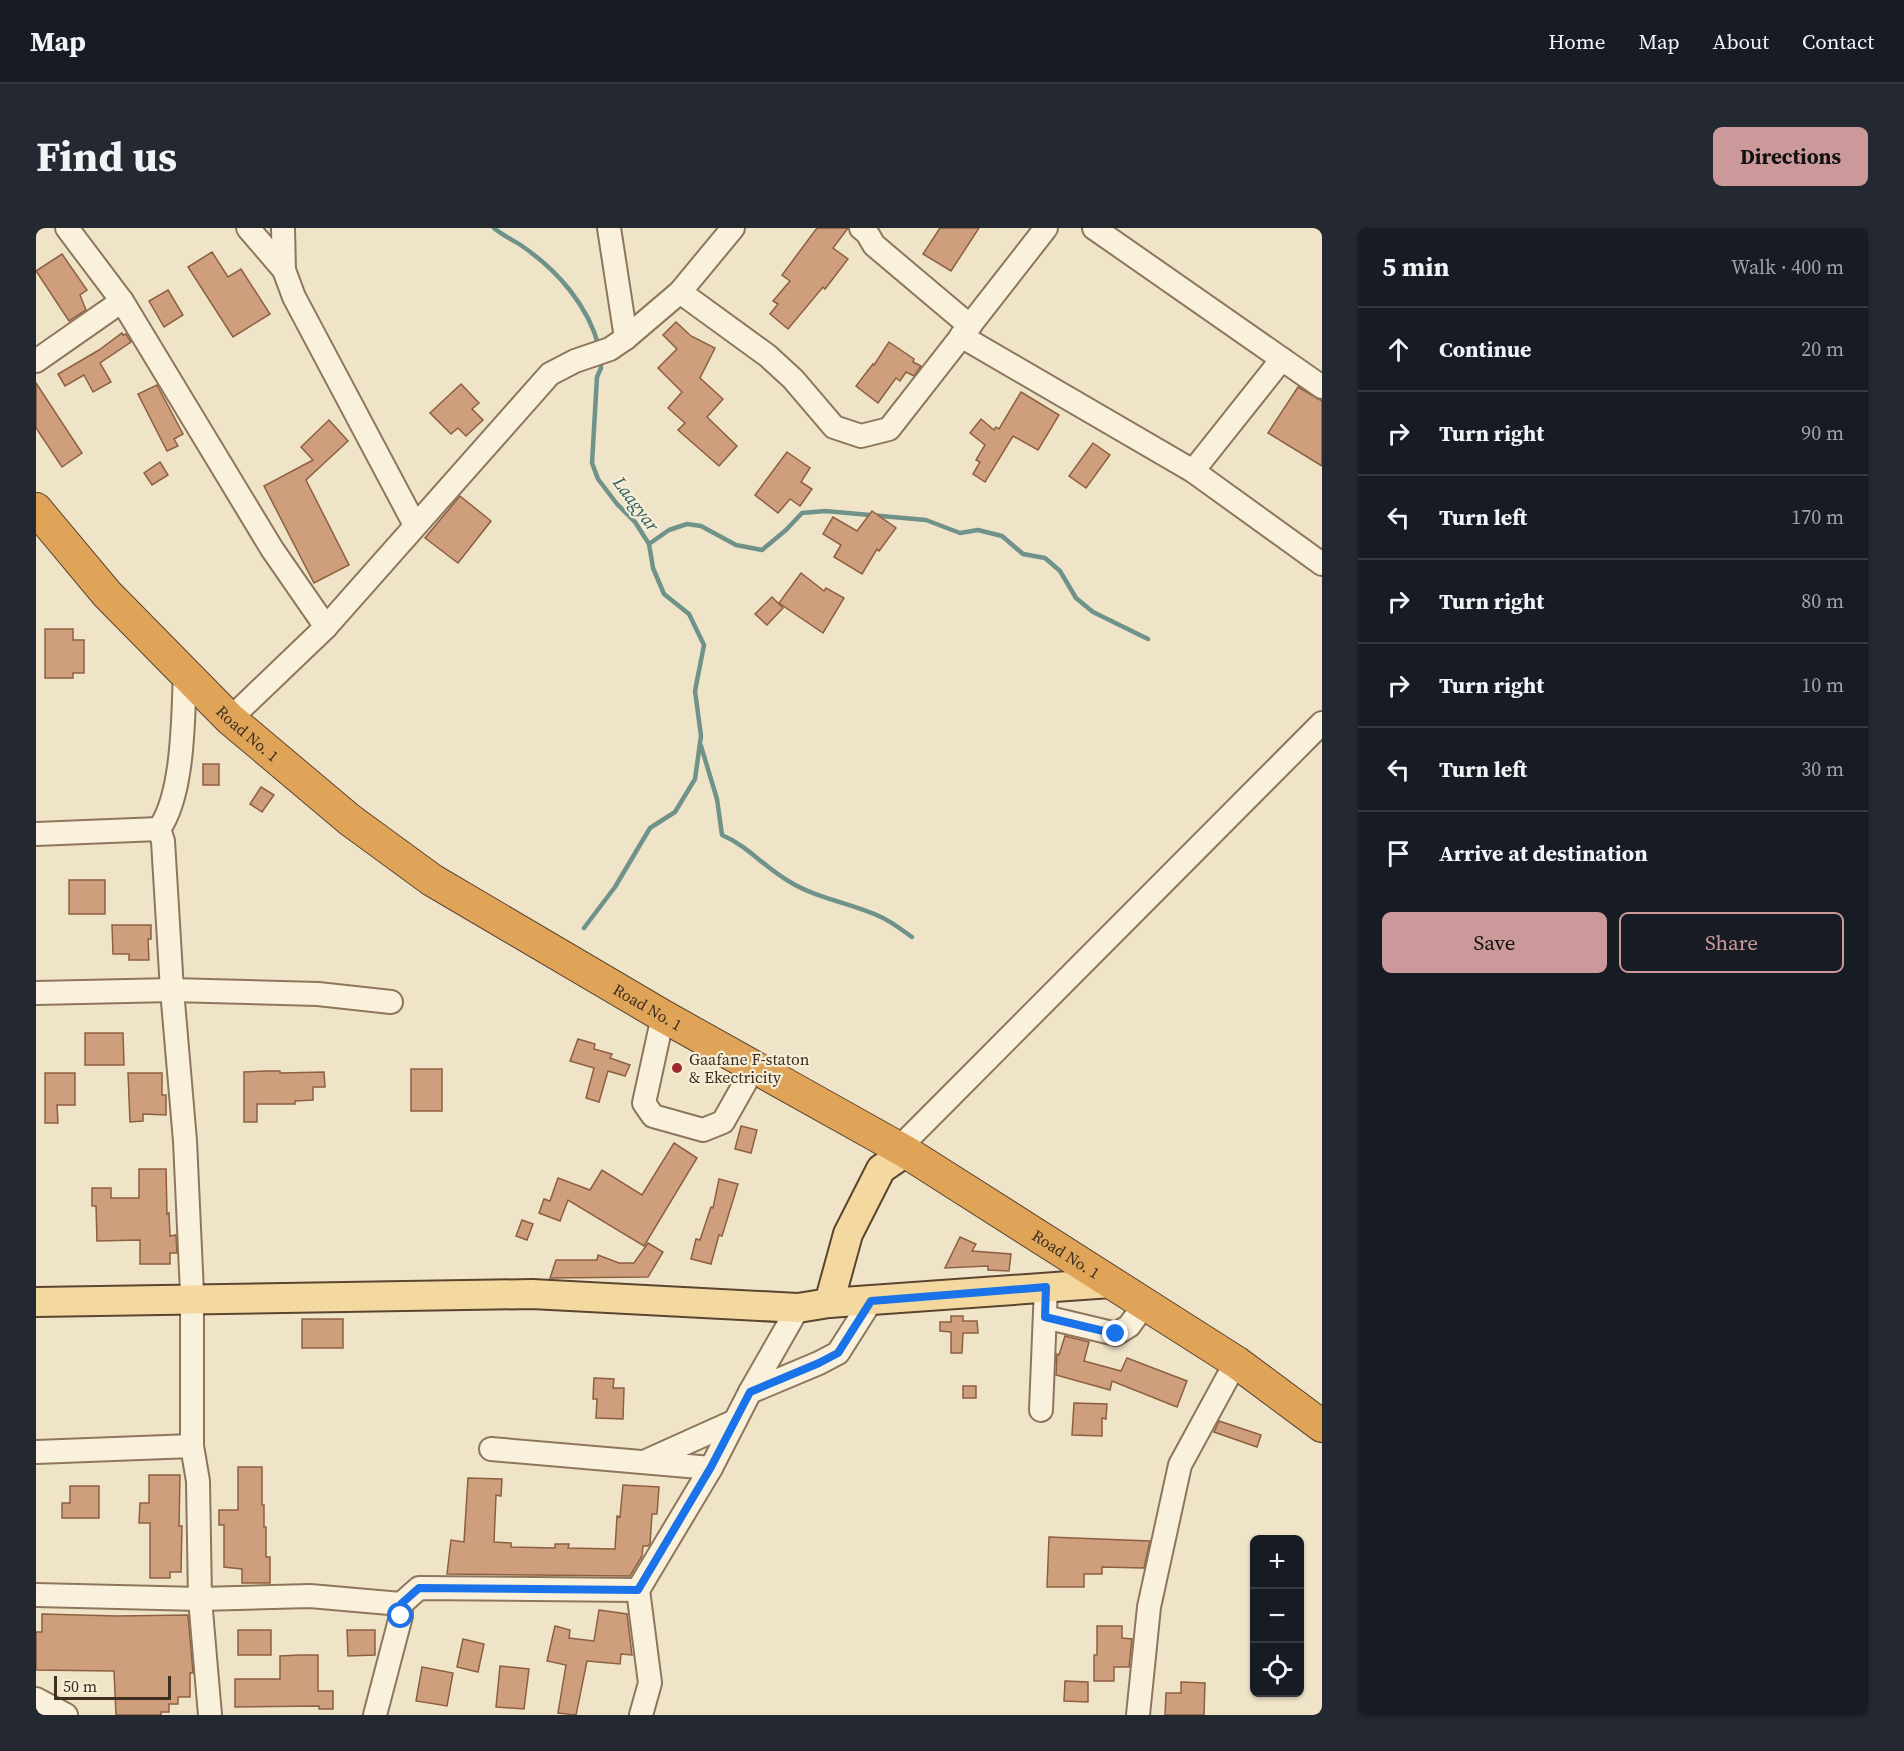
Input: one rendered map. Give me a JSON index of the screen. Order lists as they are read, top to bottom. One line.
{"streets":{"highway":["Road No. 1"]},"water":["Laagyar"],"places":["Gaafane F-staton & Ekectricity"],"scale_bar":"50 m","page":{"header":"Map","nav":["Home","Map","About","Contact"],"title":"Find us","buttons":["Directions",["Save","Share"]],"heading":["5 min","Walk · 400 m"],"list":[["Continue","20 m"],["Turn right","90 m"],["Turn left","170 m"],["Turn right","80 m"],["Turn right","10 m"],["Turn left","30 m"],"Arrive at destination"],"map_buttons":["+","−"],"scale":"50 m"}}
